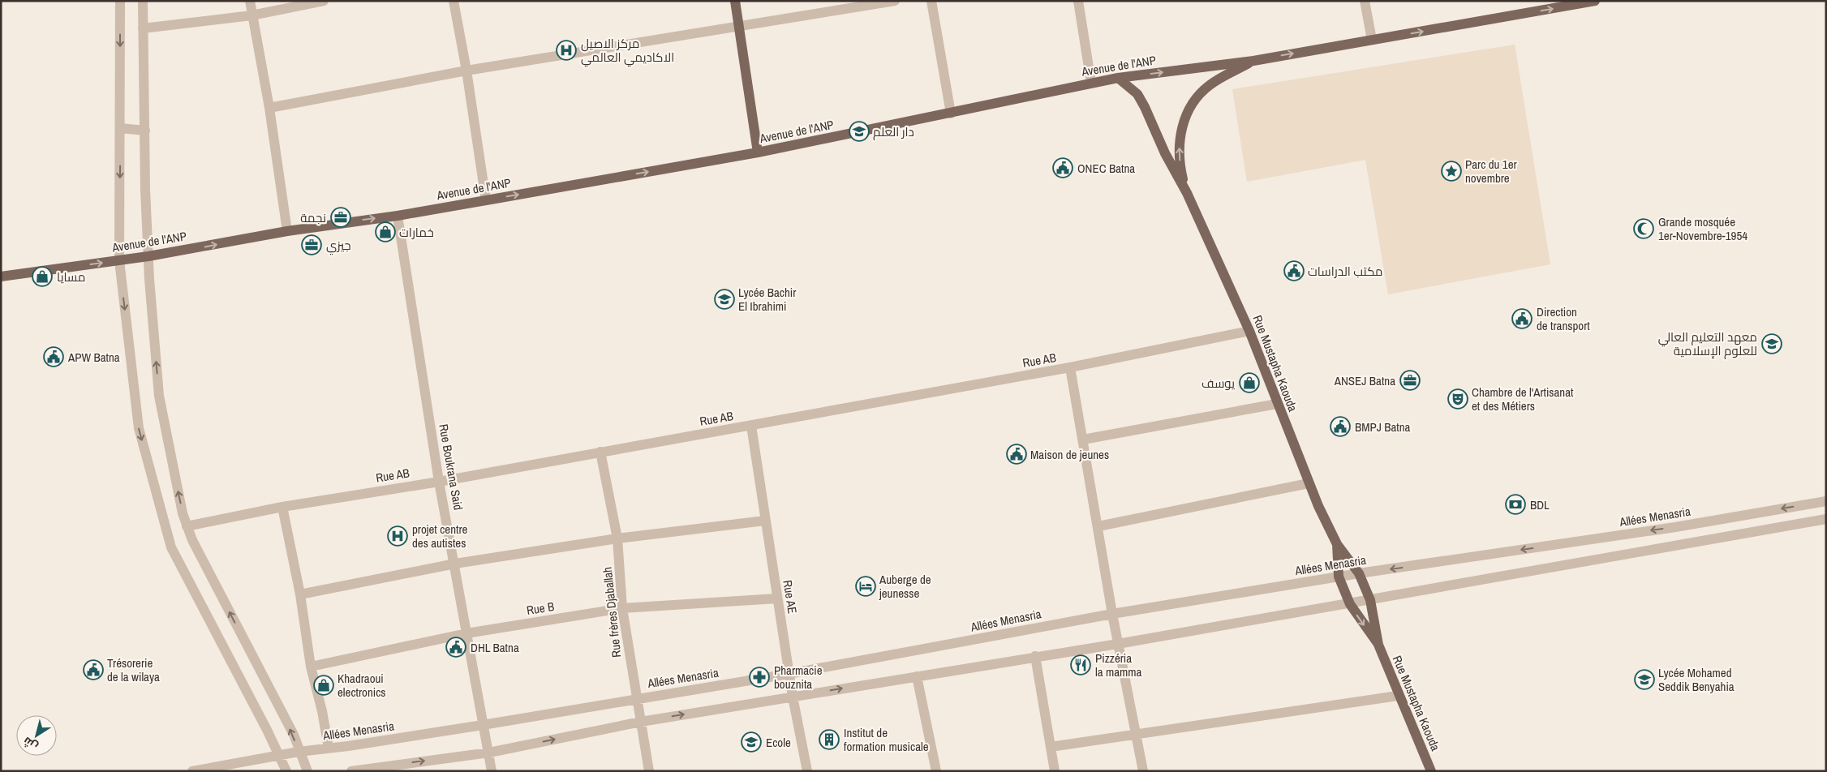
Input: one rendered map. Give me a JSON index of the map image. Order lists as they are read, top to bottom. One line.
{"streets":{"main road":["Avenue de l'ANP","Rue Mustapha Kaouda"],"street":["Rue AB","Rue Boukrana Said","Allées Menasria","Rue AE","Rue B","Rue frères Djaballah"]},"crossings":[["Avenue de l'ANP","Rue Boukrana Said"],["Rue AB","Rue Mustapha Kaouda"],["Rue AB","Rue Boukrana Said"],["Rue AB","Rue AE"],["Rue AB","Rue frères Djaballah"],["Rue Mustapha Kaouda","Allées Menasria"],["Rue Boukrana Said","Allées Menasria"],["Rue Boukrana Said","Rue B"],["Allées Menasria","Rue AE"],["Allées Menasria","Rue frères Djaballah"],["Rue AE","Rue B"],["Rue B","Rue frères Djaballah"]],"one_way":["Avenue de l'ANP"],"places":{"hospital":["مركز الاصيل الاكاديمي العالمي","projet centre des autistes"],"school or university":["دار العلم","Lycée Bachir El Ibrahimi","معهد التعليم العالي للعلوم الإسلامية","Lycée Mohamed Seddik Benyahia","Ecole"],"public building":["ONEC Batna","مكتب الدراسات","Direction de transport","APW Batna","BMPJ Batna","Maison de jeunes","DHL Batna","Trésorerie de la wilaya"],"place":["Parc du 1er novembre"],"office":["نجمة","جيزي","ANSEJ Batna"],"mosque":["Grande mosquée 1er-Novembre-1954"],"shop":["خمارات","مسايا","يوسف","Khadraoui electronics"],"theatre":["Chambre de l'Artisanat et des Métiers"],"bank":["BDL"],"hotel":["Auberge de jeunesse"],"restaurant":["Pizzéria la mamma"],"pharmacy":["Pharmacie bouznita"],"building":["Institut de formation musicale"]},"north":"bottom left"}
